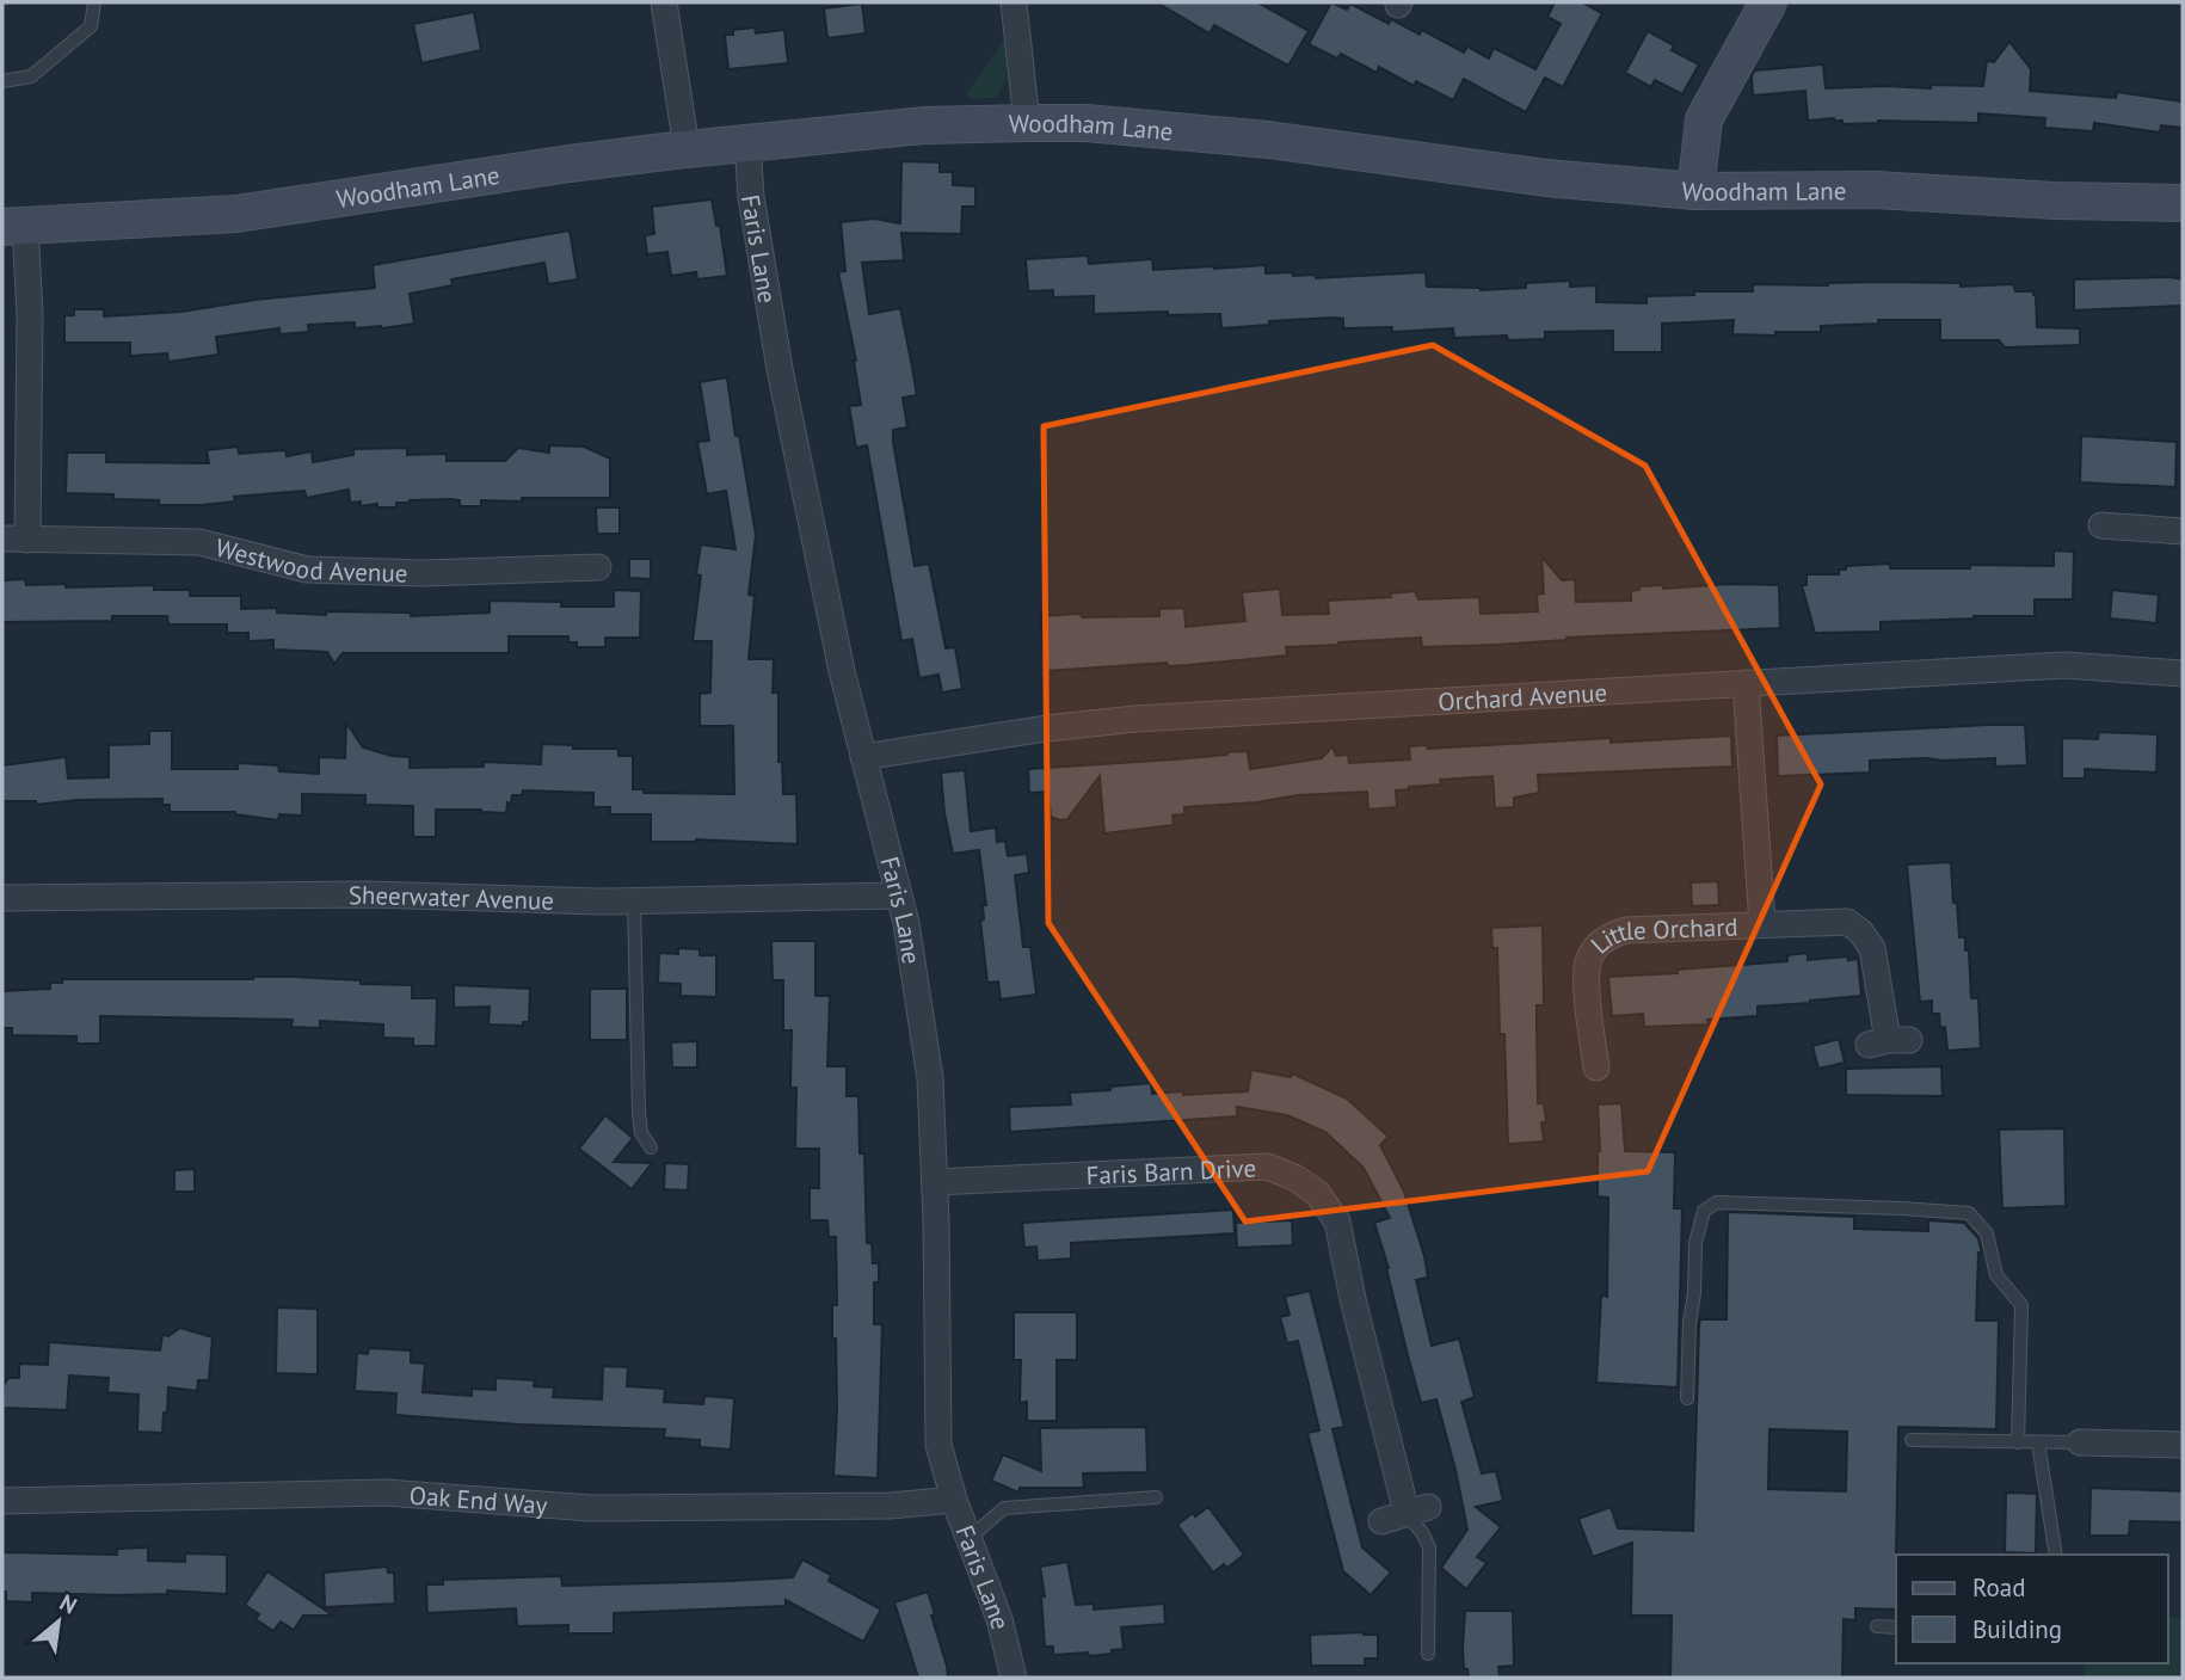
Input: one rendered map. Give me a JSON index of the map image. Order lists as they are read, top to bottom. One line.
{"streets":{"main road":["Woodham Lane"],"street":["Faris Lane","Westwood Avenue","Orchard Avenue","Sheerwater Avenue","Little Orchard","Faris Barn Drive","Oak End Way"]},"crossings":[["Woodham Lane","Faris Lane"],["Faris Lane","Orchard Avenue"],["Faris Lane","Sheerwater Avenue"],["Faris Lane","Faris Barn Drive"],["Faris Lane","Oak End Way"],["Orchard Avenue","Little Orchard"]],"legend":["Road","Building"],"north":"top right"}
